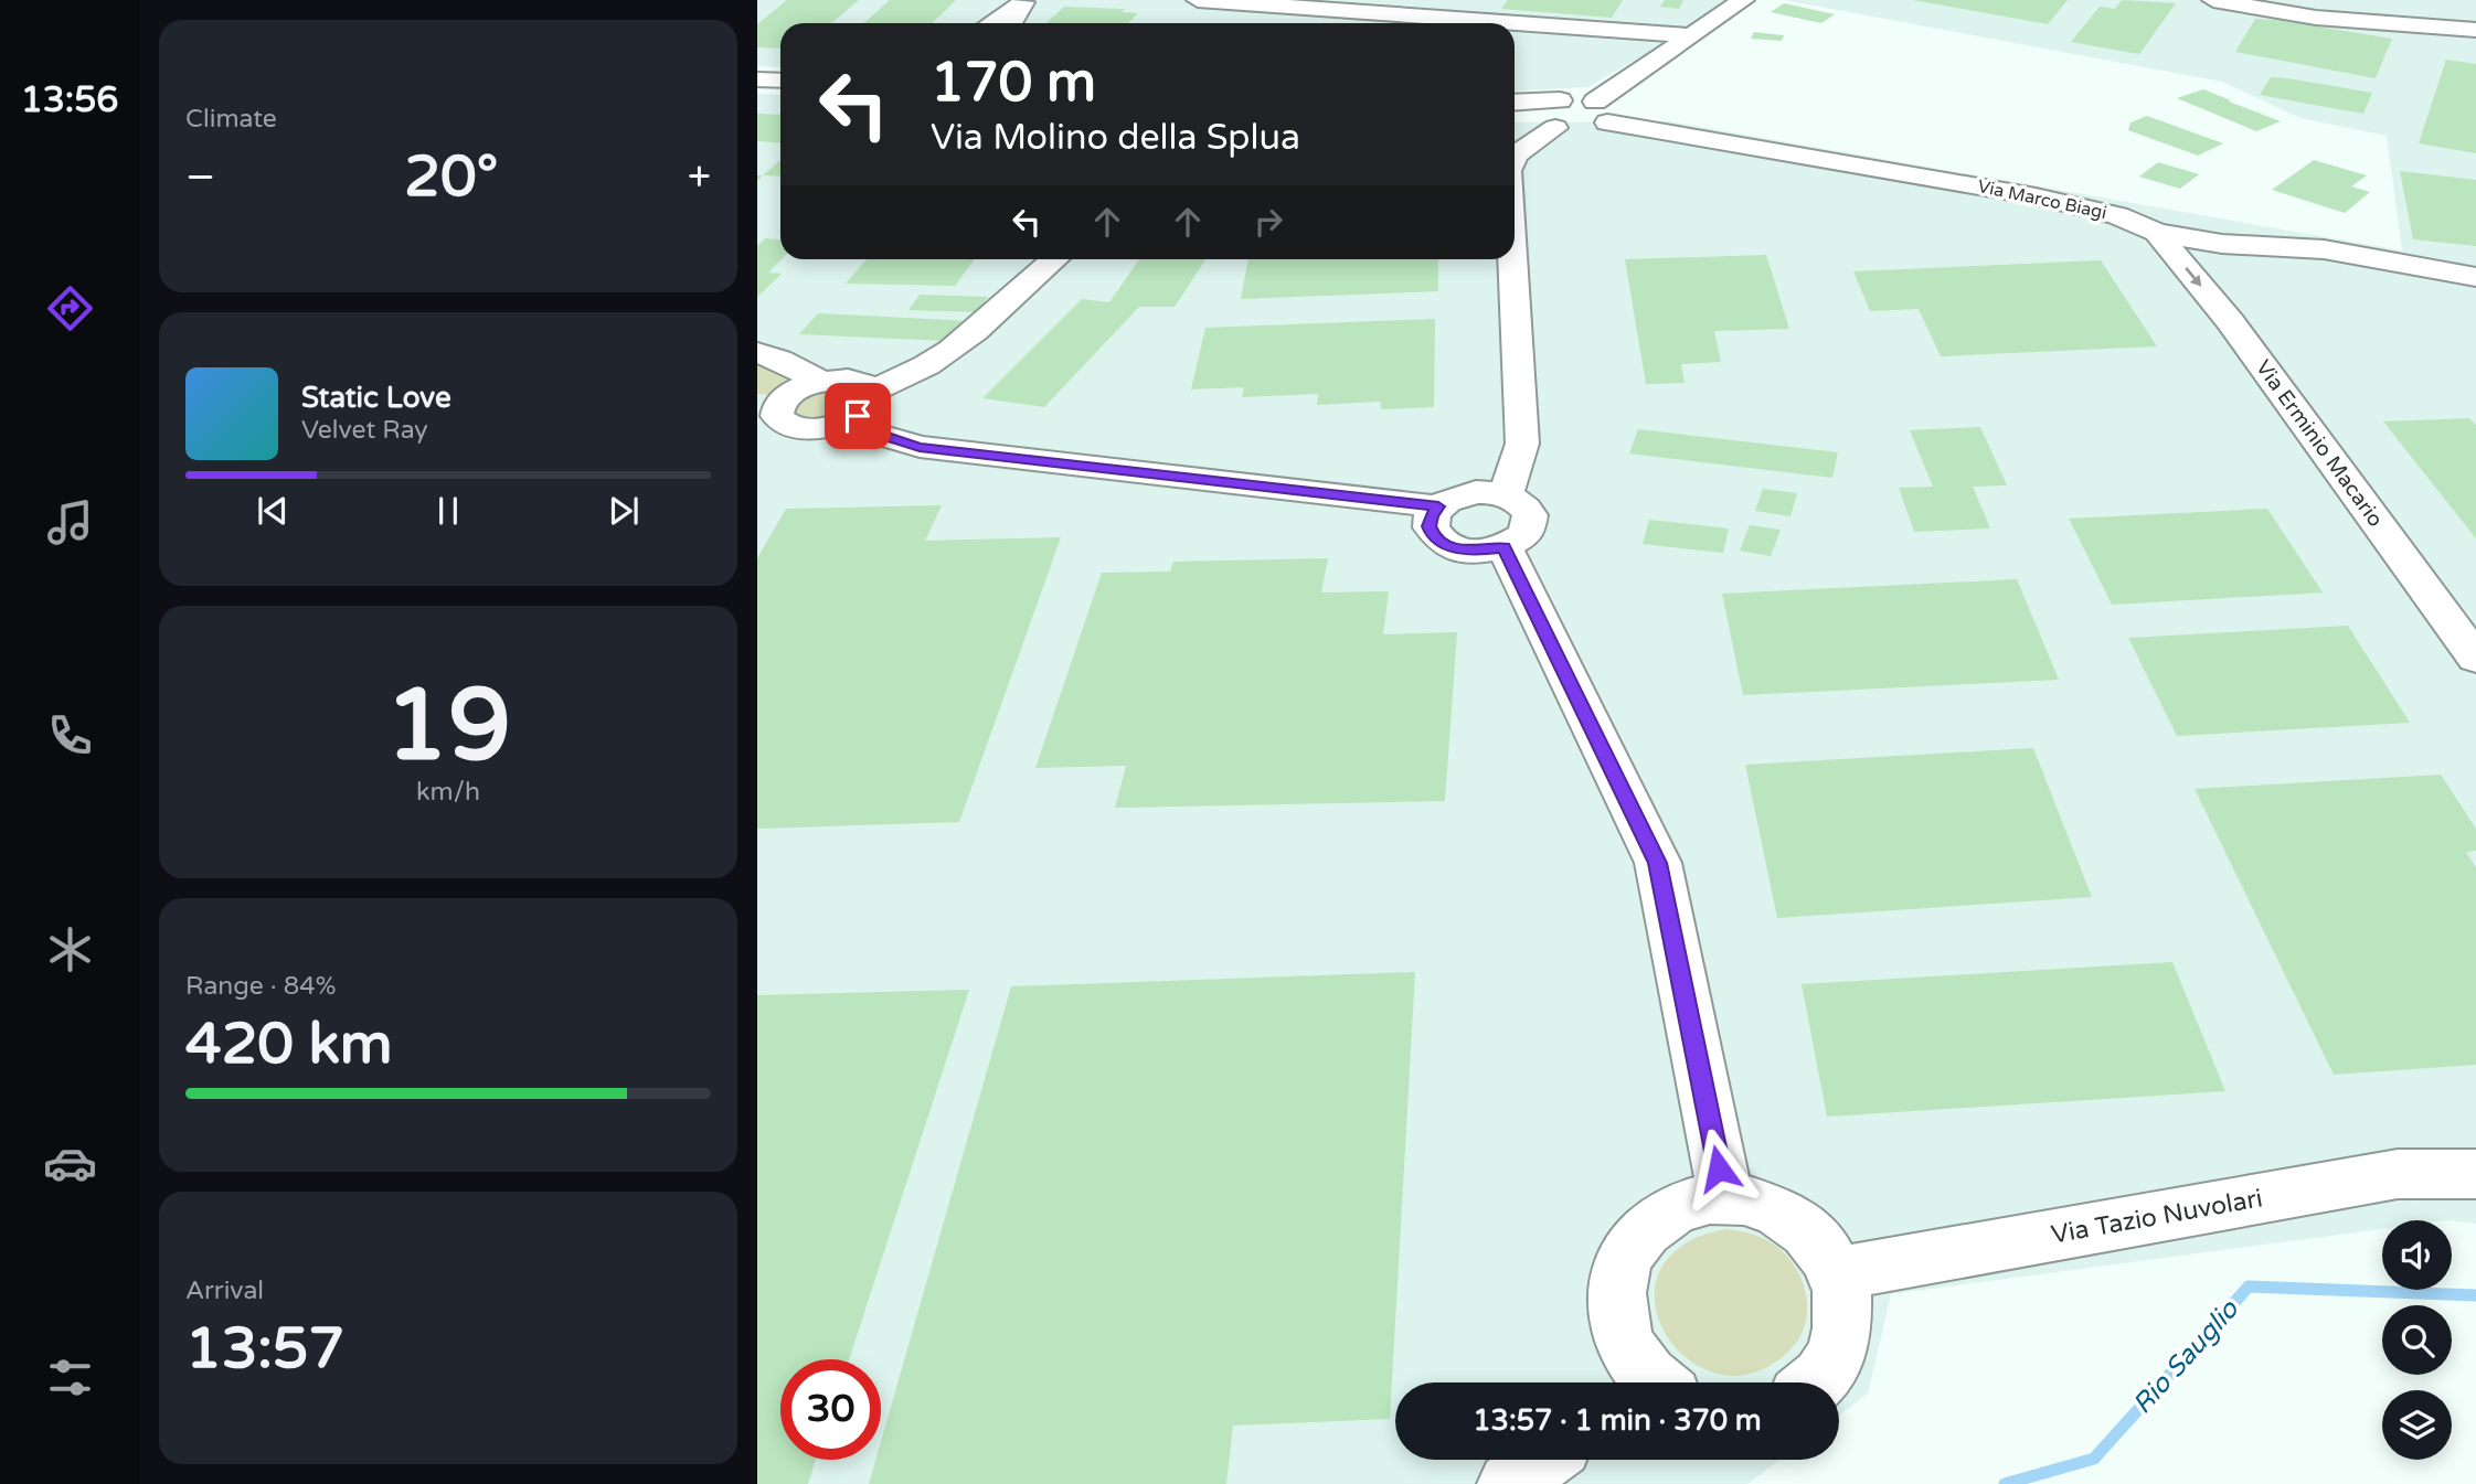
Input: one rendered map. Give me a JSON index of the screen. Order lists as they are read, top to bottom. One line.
{"streets":{"street":["Via Marco Biagi","Via Erminio Macario","Via Tazio Nuvolari"]},"crossings":[["Via Marco Biagi","Via Erminio Macario"]],"water":["Rio Sauglio"],"page":{"tabs":"13:56","tile":["Climate",["19","km/h"],["Range · 84%","420 km"],["Arrival","13:57"]],"turn":["170 m","Via Molino della Splua"],"heat":["−","20°","+"],"song":["Static Love","Velvet Ray"],"limit":"30","trip":"13:57 · 1 min · 370 m"}}
